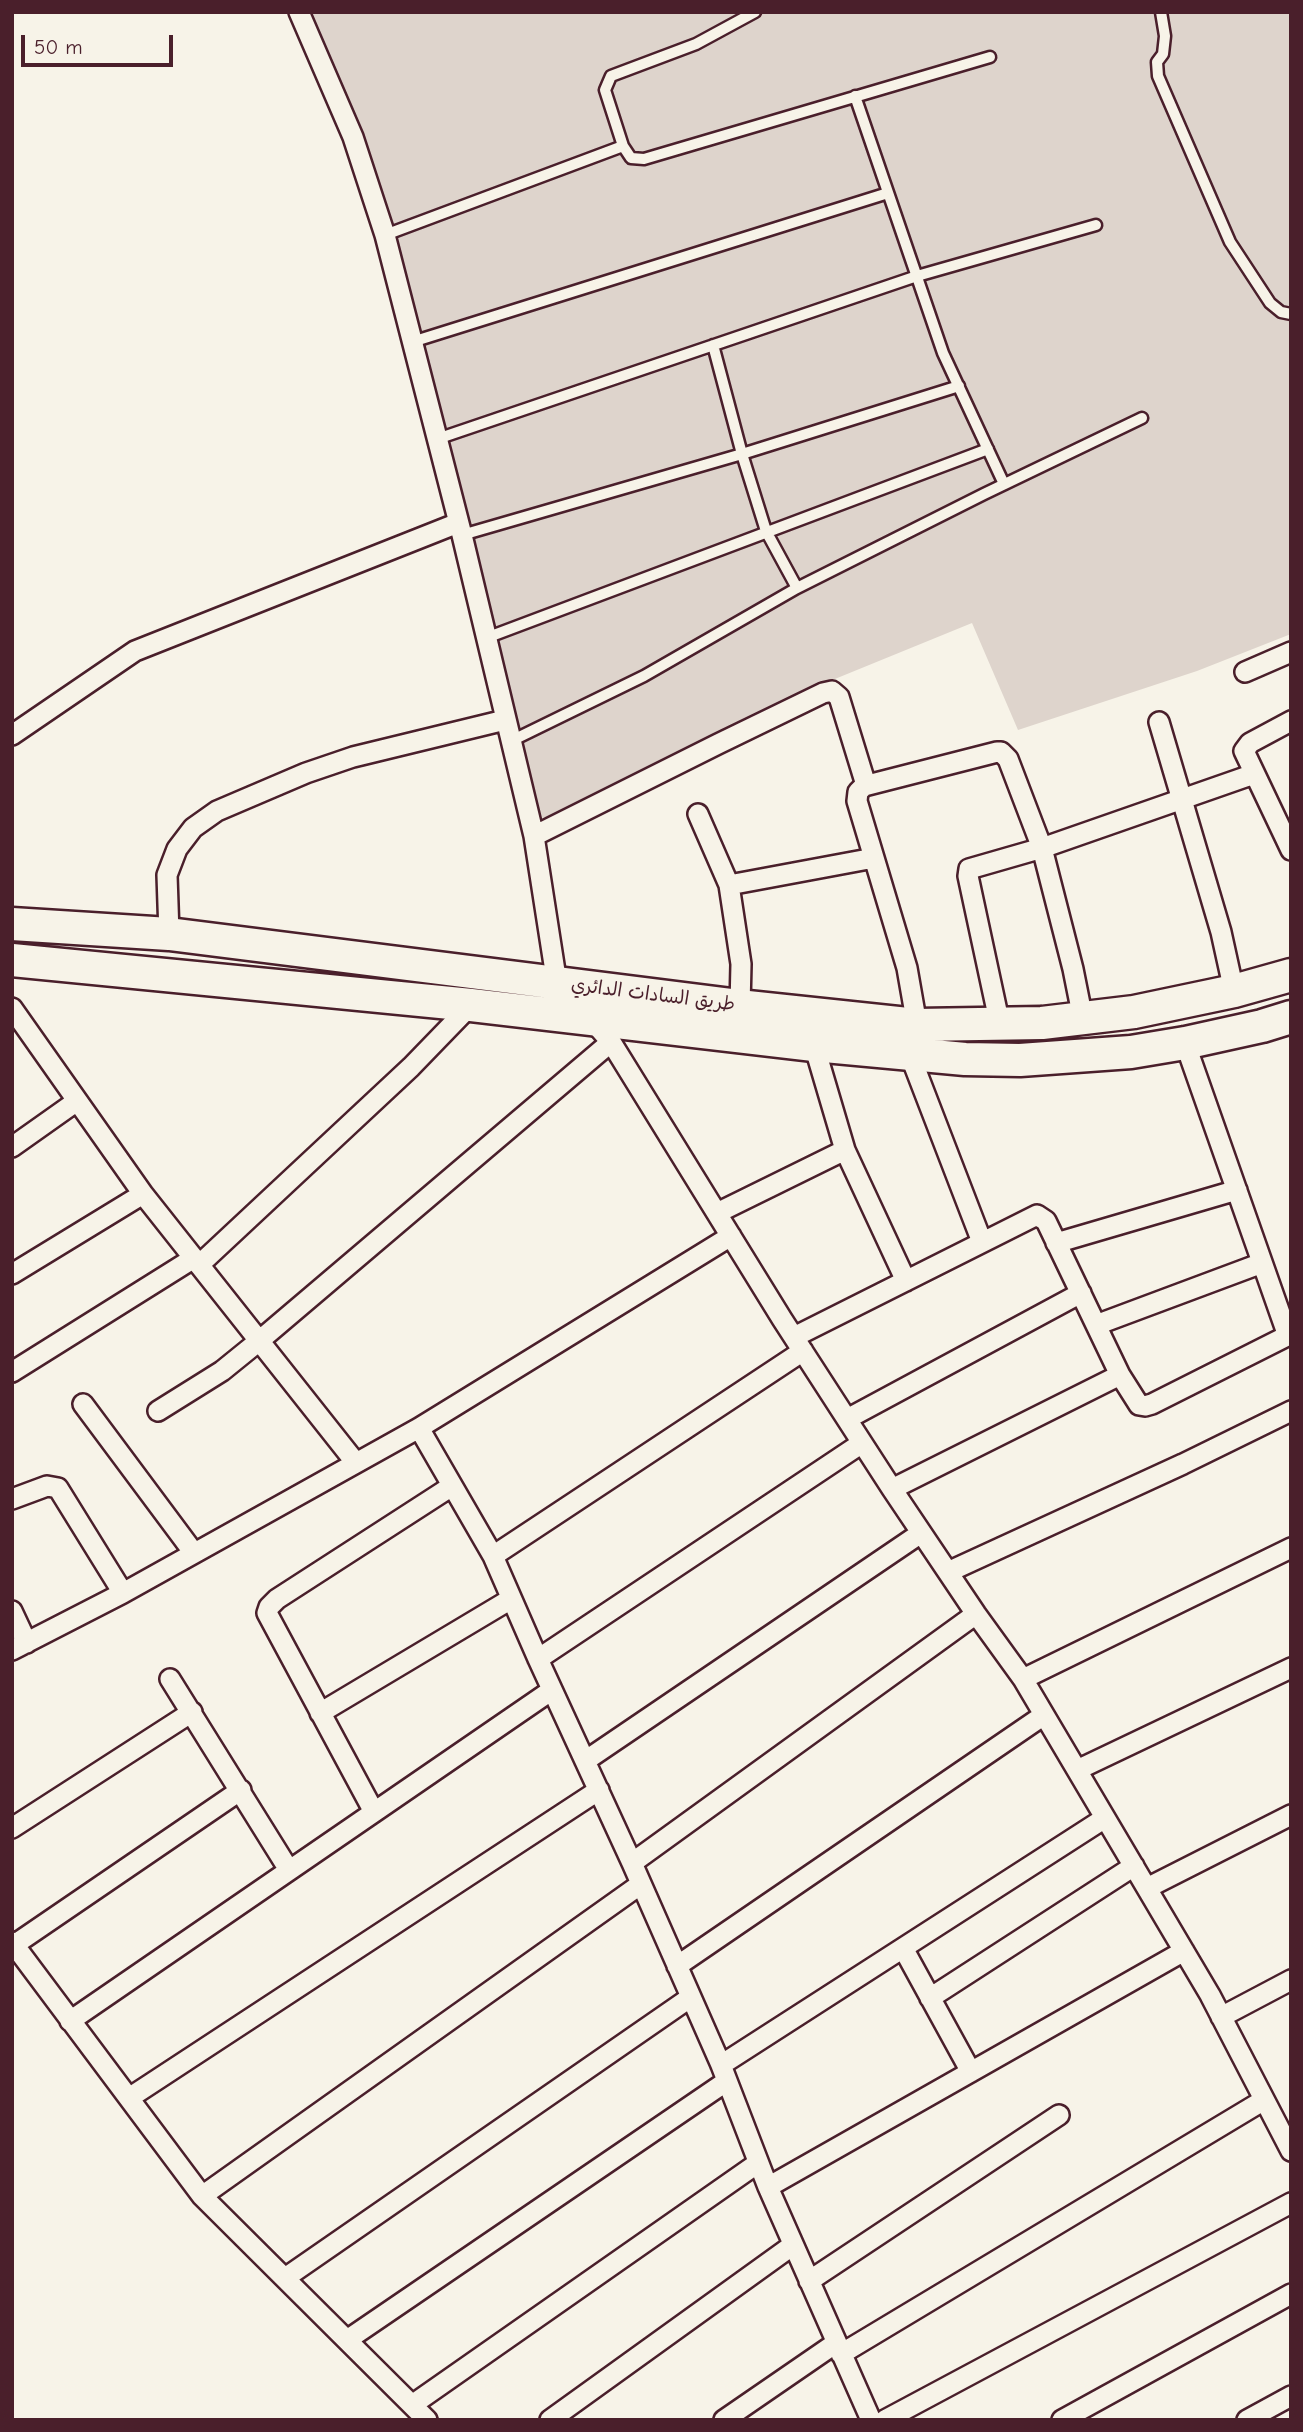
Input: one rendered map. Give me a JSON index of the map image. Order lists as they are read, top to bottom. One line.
{"streets":{"highway":["طريق السادات الدائري"]},"scale_bar":"50 m"}
